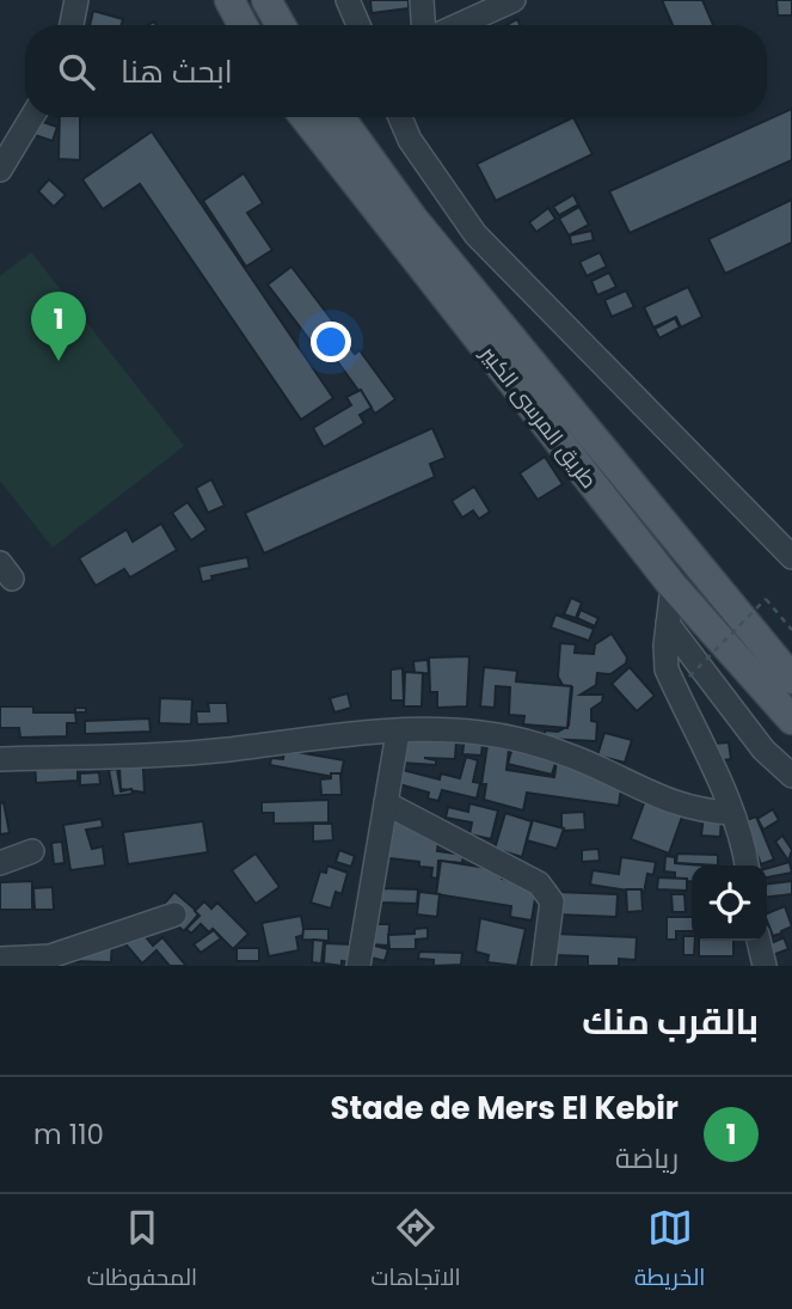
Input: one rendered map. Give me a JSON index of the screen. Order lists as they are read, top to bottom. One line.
{"streets":{"main road":["طريق المرسى الكبير"]},"page":{"search":"ابحث هنا","pins":"1","heading":"بالقرب منك","list":[{"mark":"1","name":"Stade de Mers El Kebir","note":"رياضة","value":"110 m"}],"nav":["الخريطة","الاتجاهات","المحفوظات"]}}
